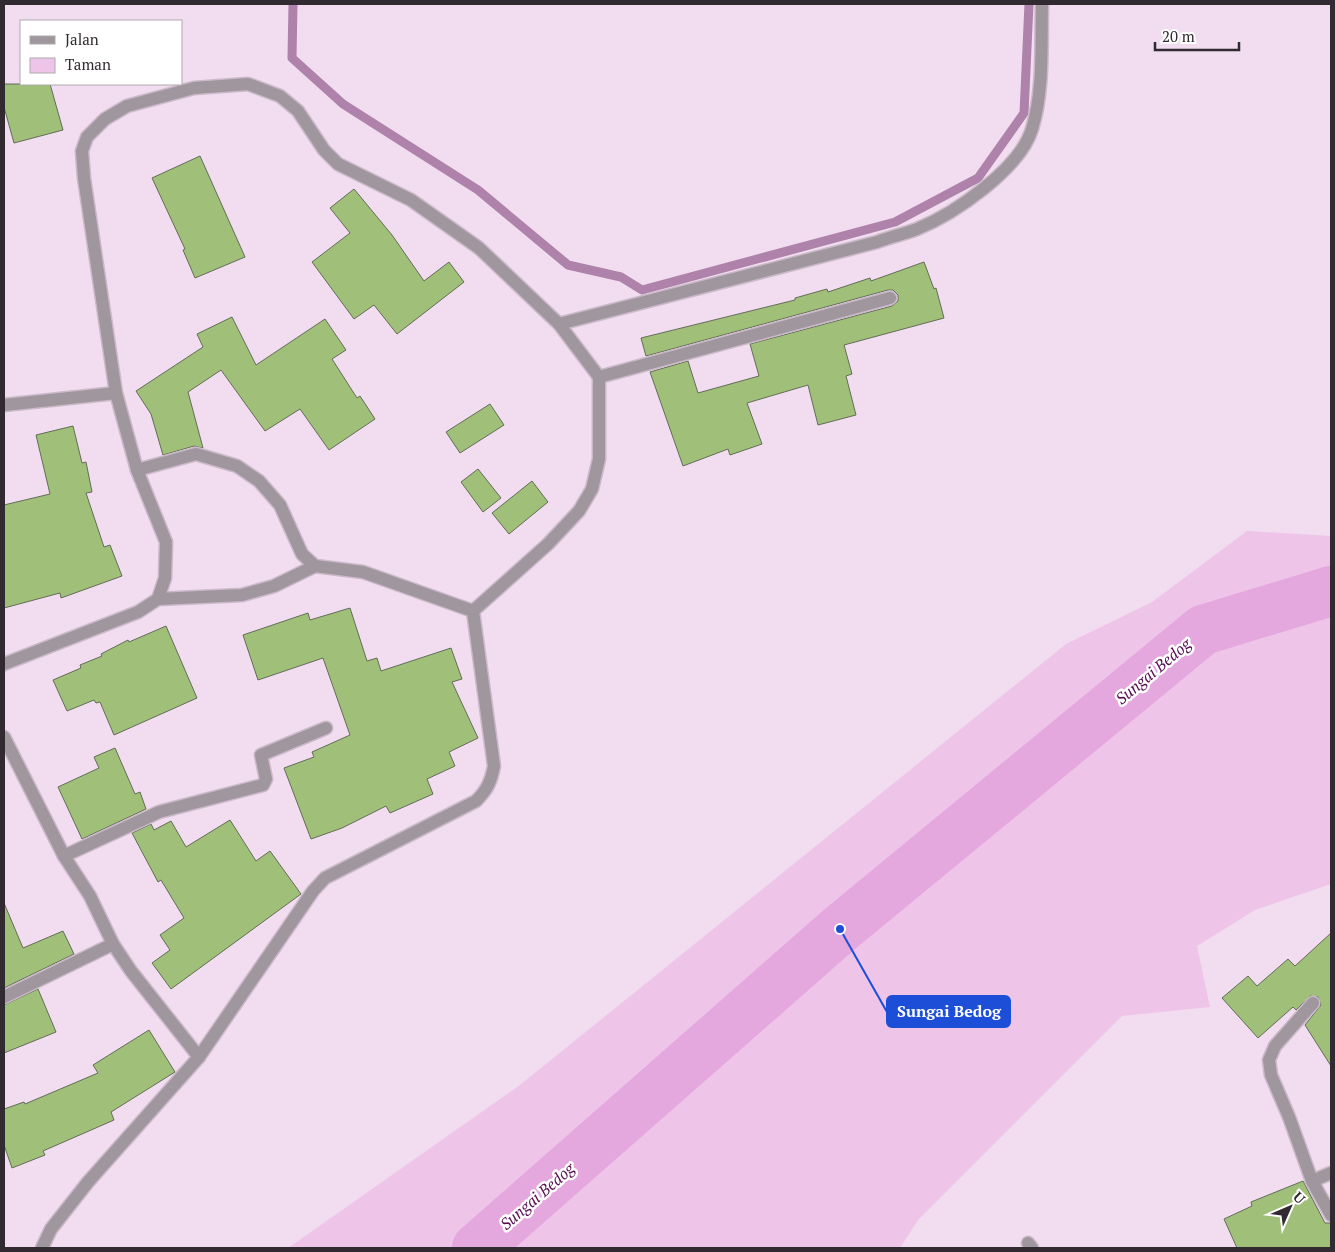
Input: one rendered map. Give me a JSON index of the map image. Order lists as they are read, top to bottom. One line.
{"water":["Sungai Bedog"],"places":["Sungai Bedog"],"legend":["Jalan","Taman"],"scale_bar":"20 m","north":"top right"}
